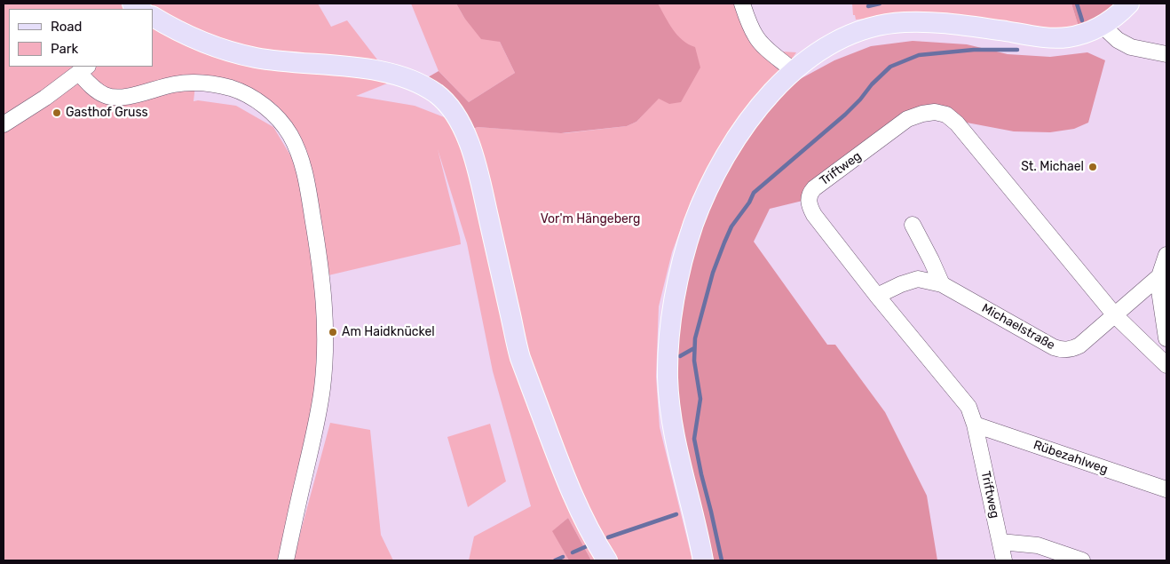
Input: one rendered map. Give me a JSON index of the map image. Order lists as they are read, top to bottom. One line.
{"streets":{"street":["Triftweg","Michaelstraße","Rübezahlweg"]},"crossings":[["Triftweg","Michaelstraße"],["Triftweg","Rübezahlweg"]],"parks":["Vor'm Hängeberg"],"places":["Gasthof Gruss","St. Michael","Am Haidknückel"],"legend":["Road","Park"]}
